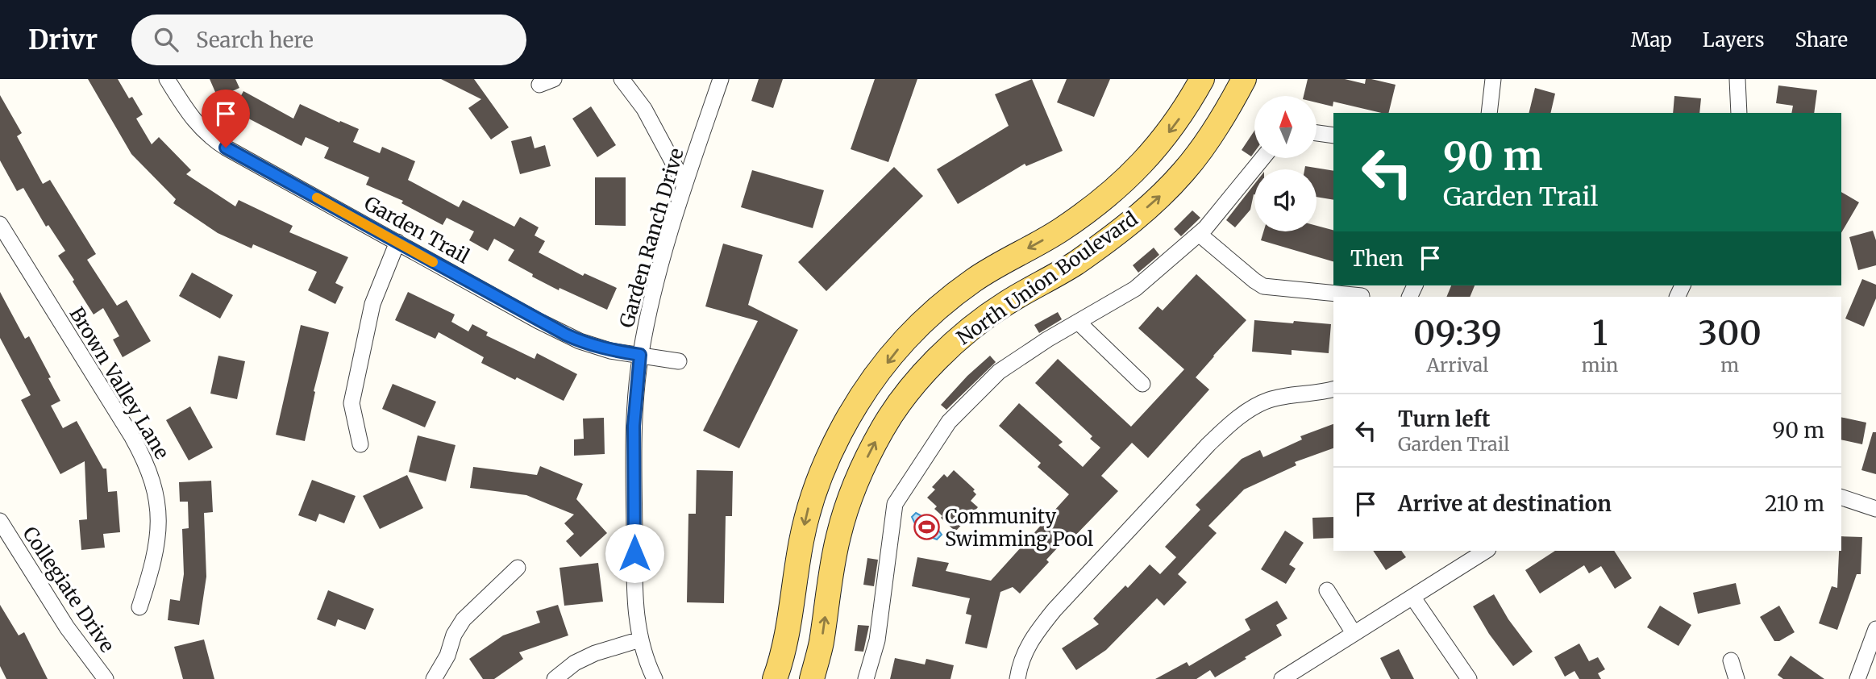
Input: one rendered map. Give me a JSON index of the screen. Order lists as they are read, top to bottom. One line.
{"streets":{"main road":["North Union Boulevard"],"street":["Garden Trail","Garden Ranch Drive","Brown Valley Lane","Collegiate Drive"]},"crossings":[["Garden Trail","Garden Ranch Drive"]],"places":{"sports":["Community Swimming Pool"]},"north":"top","page":{"header":"Drivr","search":"Search here","nav":["Map","Layers","Share"],"turn":["90 m","Garden Trail"],"then":"Then","eta":["09:39","Arrival","1","min","300","m"],"list":[{"name":"Turn left","note":"Garden Trail","value":"90 m"},{"name":"Arrive at destination","value":"210 m"}]}}
